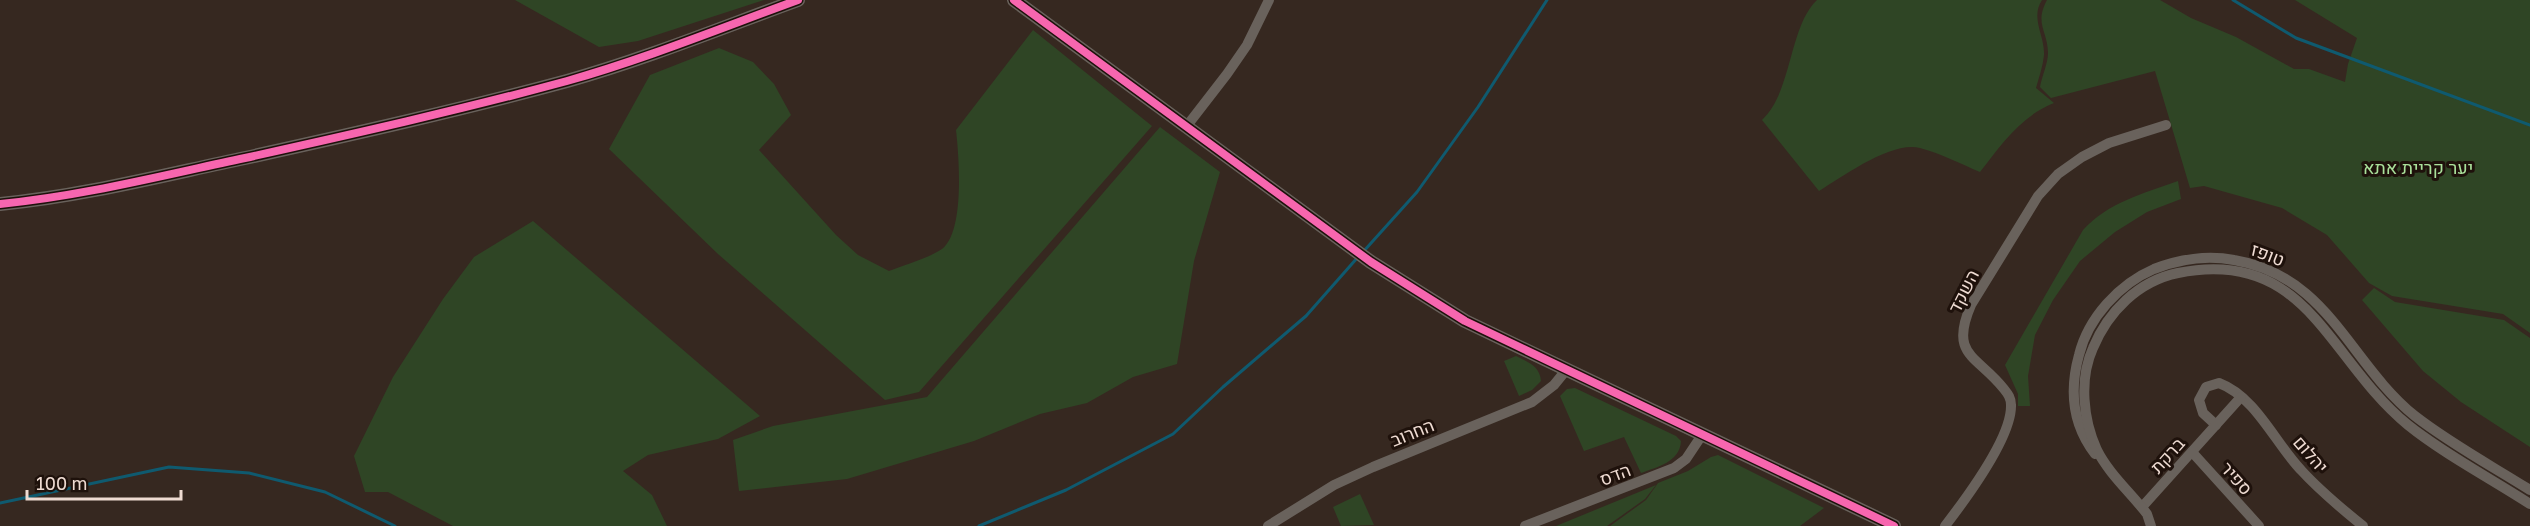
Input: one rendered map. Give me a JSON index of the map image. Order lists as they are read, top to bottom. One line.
{"streets":{"street":["טופז","השקד","החרוב","יהלום","ברקת","הדס","ספיר"]},"crossings":[["טופז","ברקת"],["יהלום","ברקת"],["ברקת","ספיר"]],"parks":["יער קריית אתא"],"scale_bar":"100 m"}
